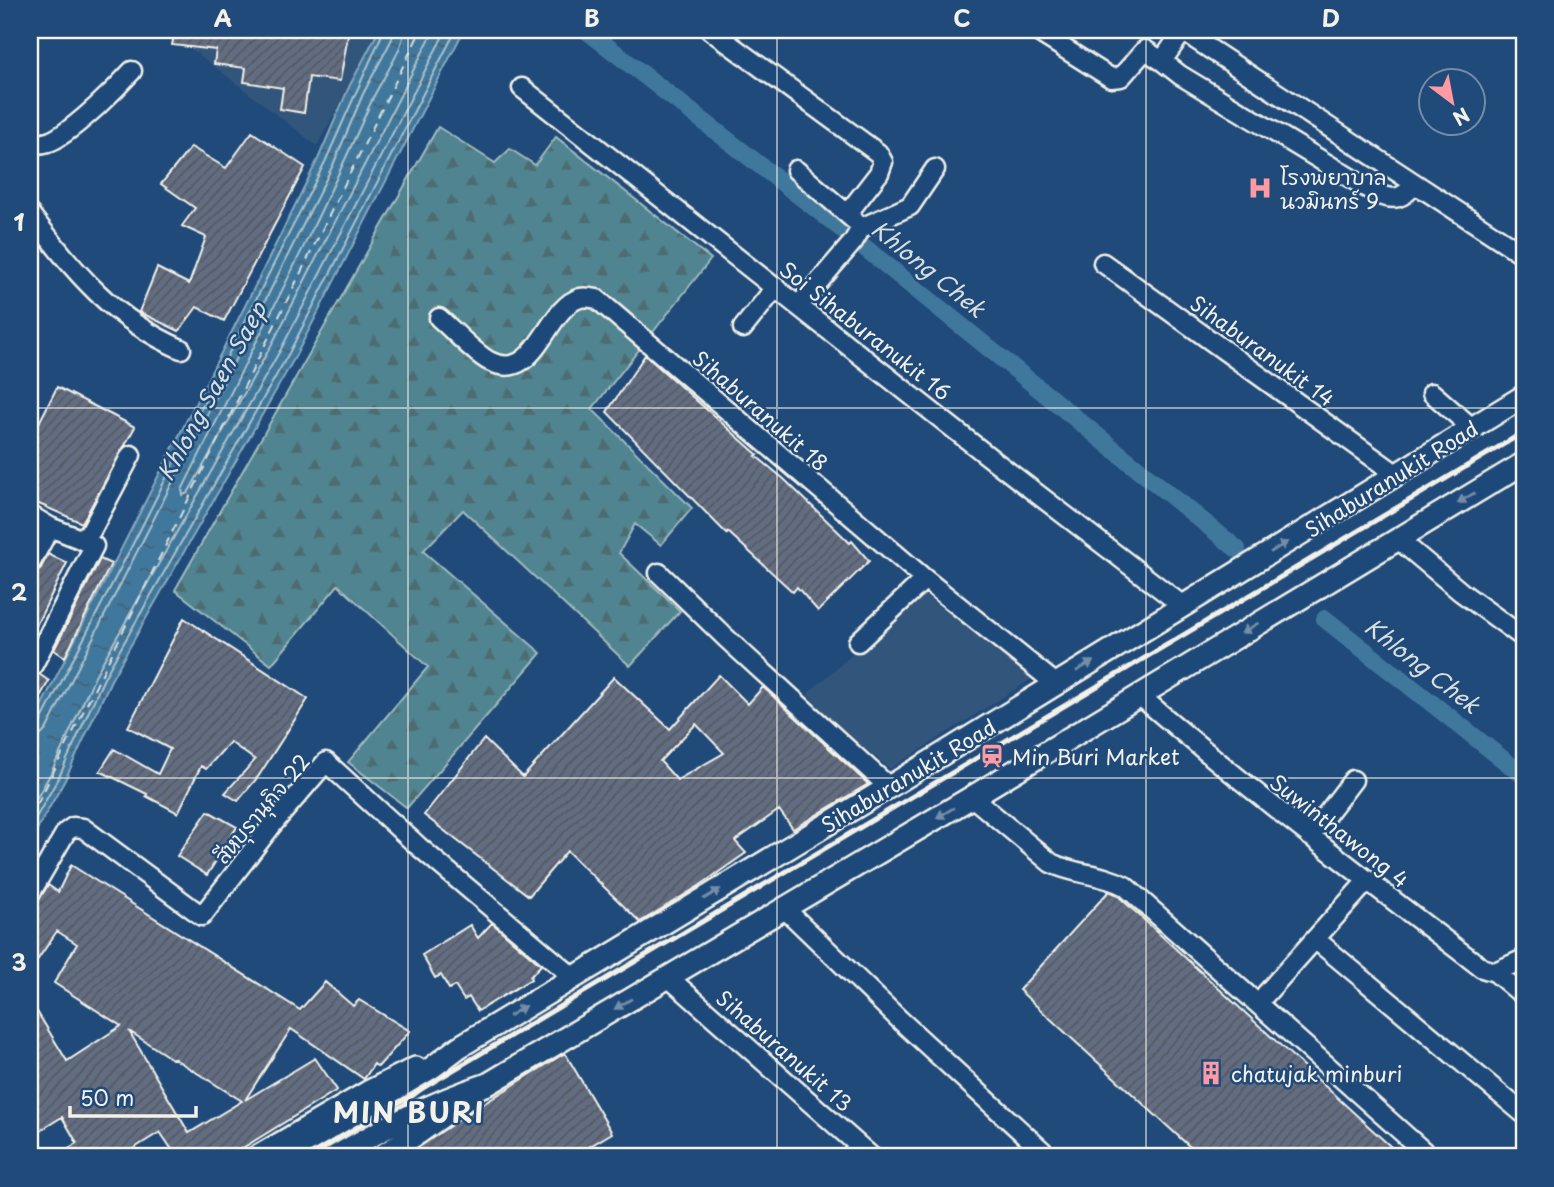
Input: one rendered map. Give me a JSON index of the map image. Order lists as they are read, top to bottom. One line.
{"streets":{"main road":["Sihaburanukit Road"],"street":["Soi Sihaburanukit 16","Sihaburanukit 14","Sihaburanukit 18","สีหบุรานุกิจ 22","Suwinthawong 4","Sihaburanukit 13"]},"crossings":[["Soi Sihaburanukit 16","Sihaburanukit Road"],["Sihaburanukit 14","Sihaburanukit Road"],["Sihaburanukit 18","Sihaburanukit Road"],["Sihaburanukit Road","สีหบุรานุกิจ 22"]],"districts":["MIN BURI"],"water":["Khlong Chek","Khlong Saen Saep"],"places":{"hospital":["โรงพยาบาล นวมินทร์ 9"],"station":["Min Buri Market"],"building":["chatujak minburi"]},"scale_bar":"50 m","north":"bottom right","grid":{"columns":["A","B","C","D"],"rows":["1","2","3"]}}
